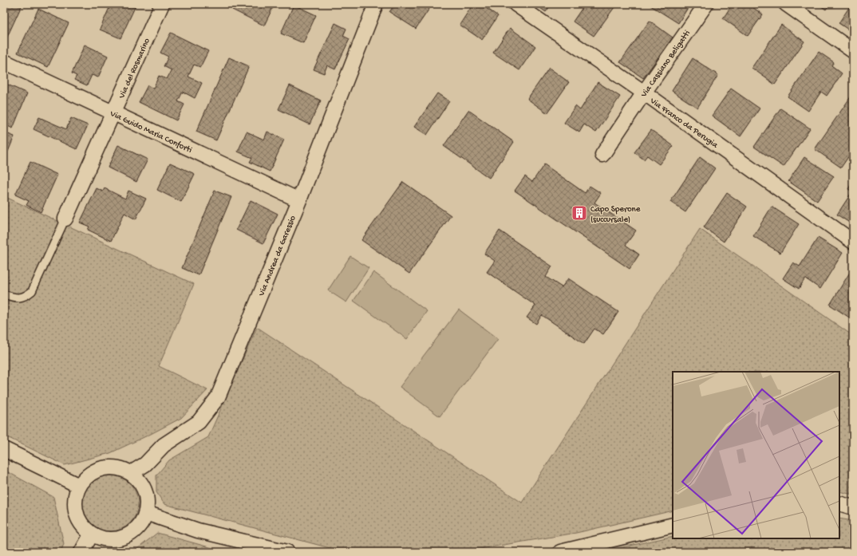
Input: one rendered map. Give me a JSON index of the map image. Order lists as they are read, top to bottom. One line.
{"streets":{"street":["Via Cassiano Beligatti","Via del Rosmarino","Via Franco da Perugia","Via Guido Maria Conforti","Via Andrea da Garessio"]},"crossings":[["Via Cassiano Beligatti","Via Franco da Perugia"],["Via del Rosmarino","Via Guido Maria Conforti"],["Via Guido Maria Conforti","Via Andrea da Garessio"]],"places":{"building":["Capo Sperone (succursale)"]}}
